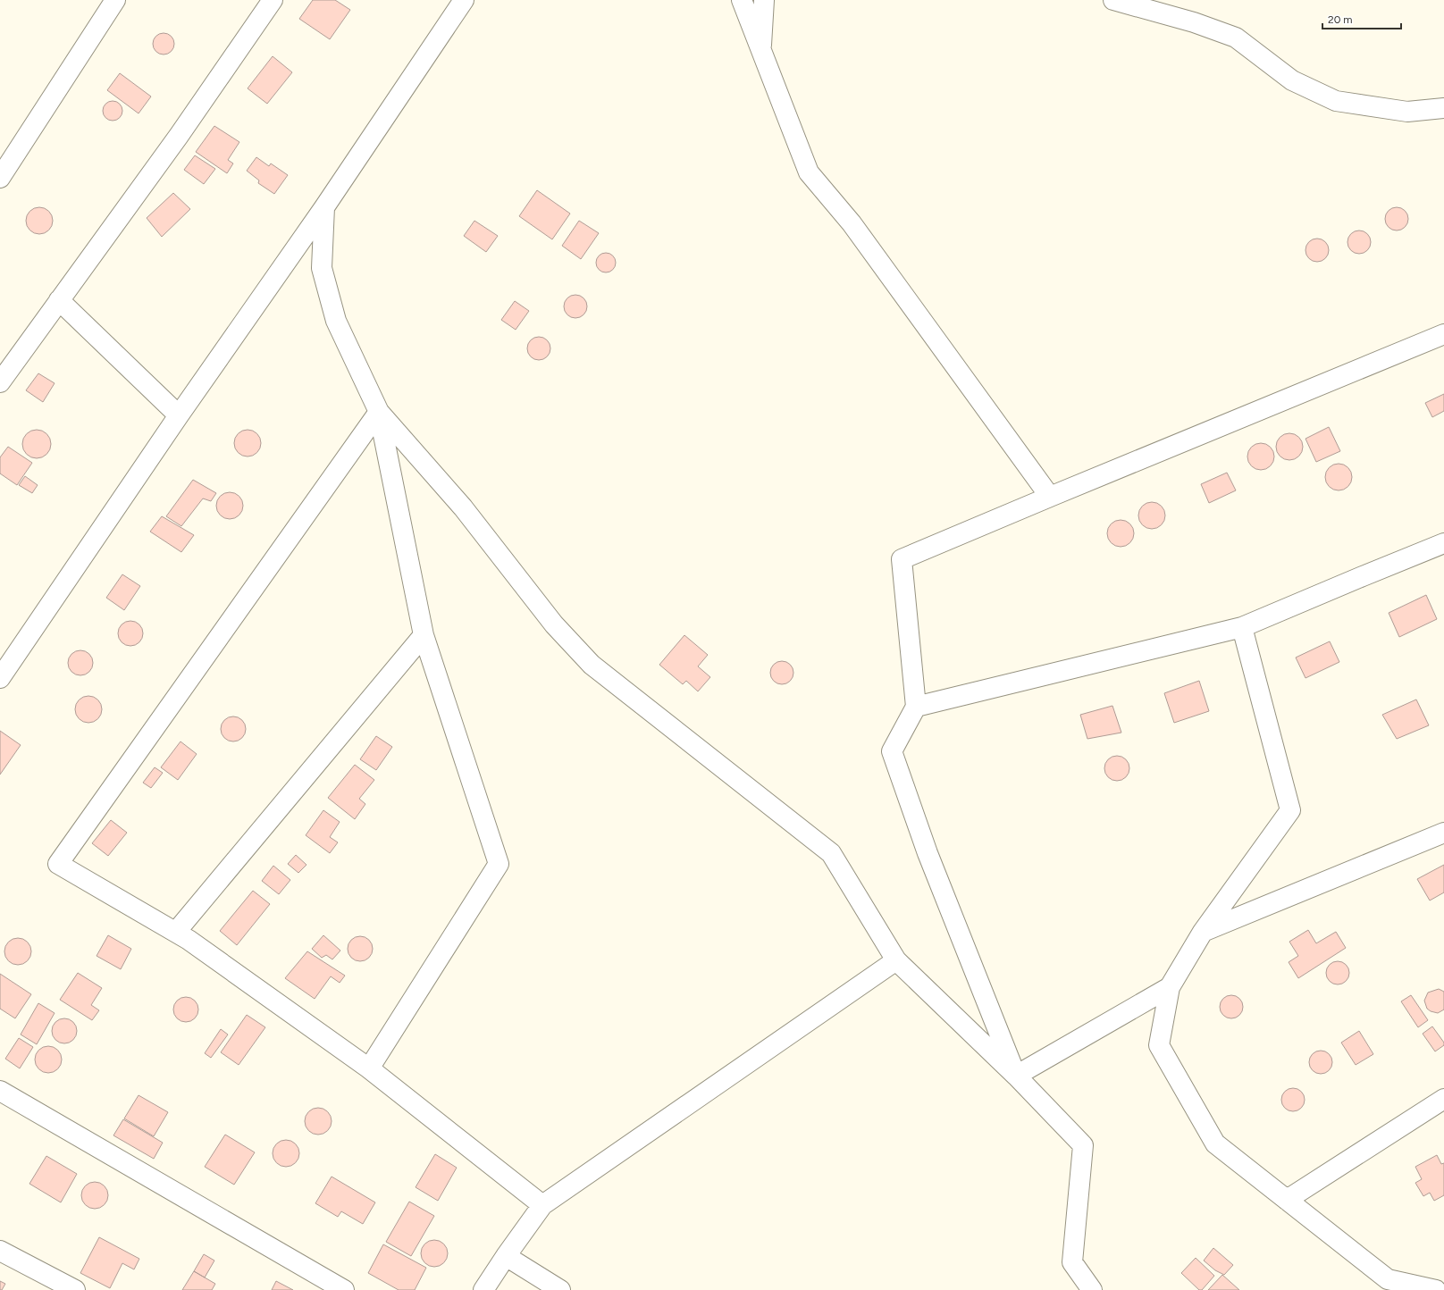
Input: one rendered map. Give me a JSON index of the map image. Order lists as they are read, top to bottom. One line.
{"scale_bar":"20 m"}
